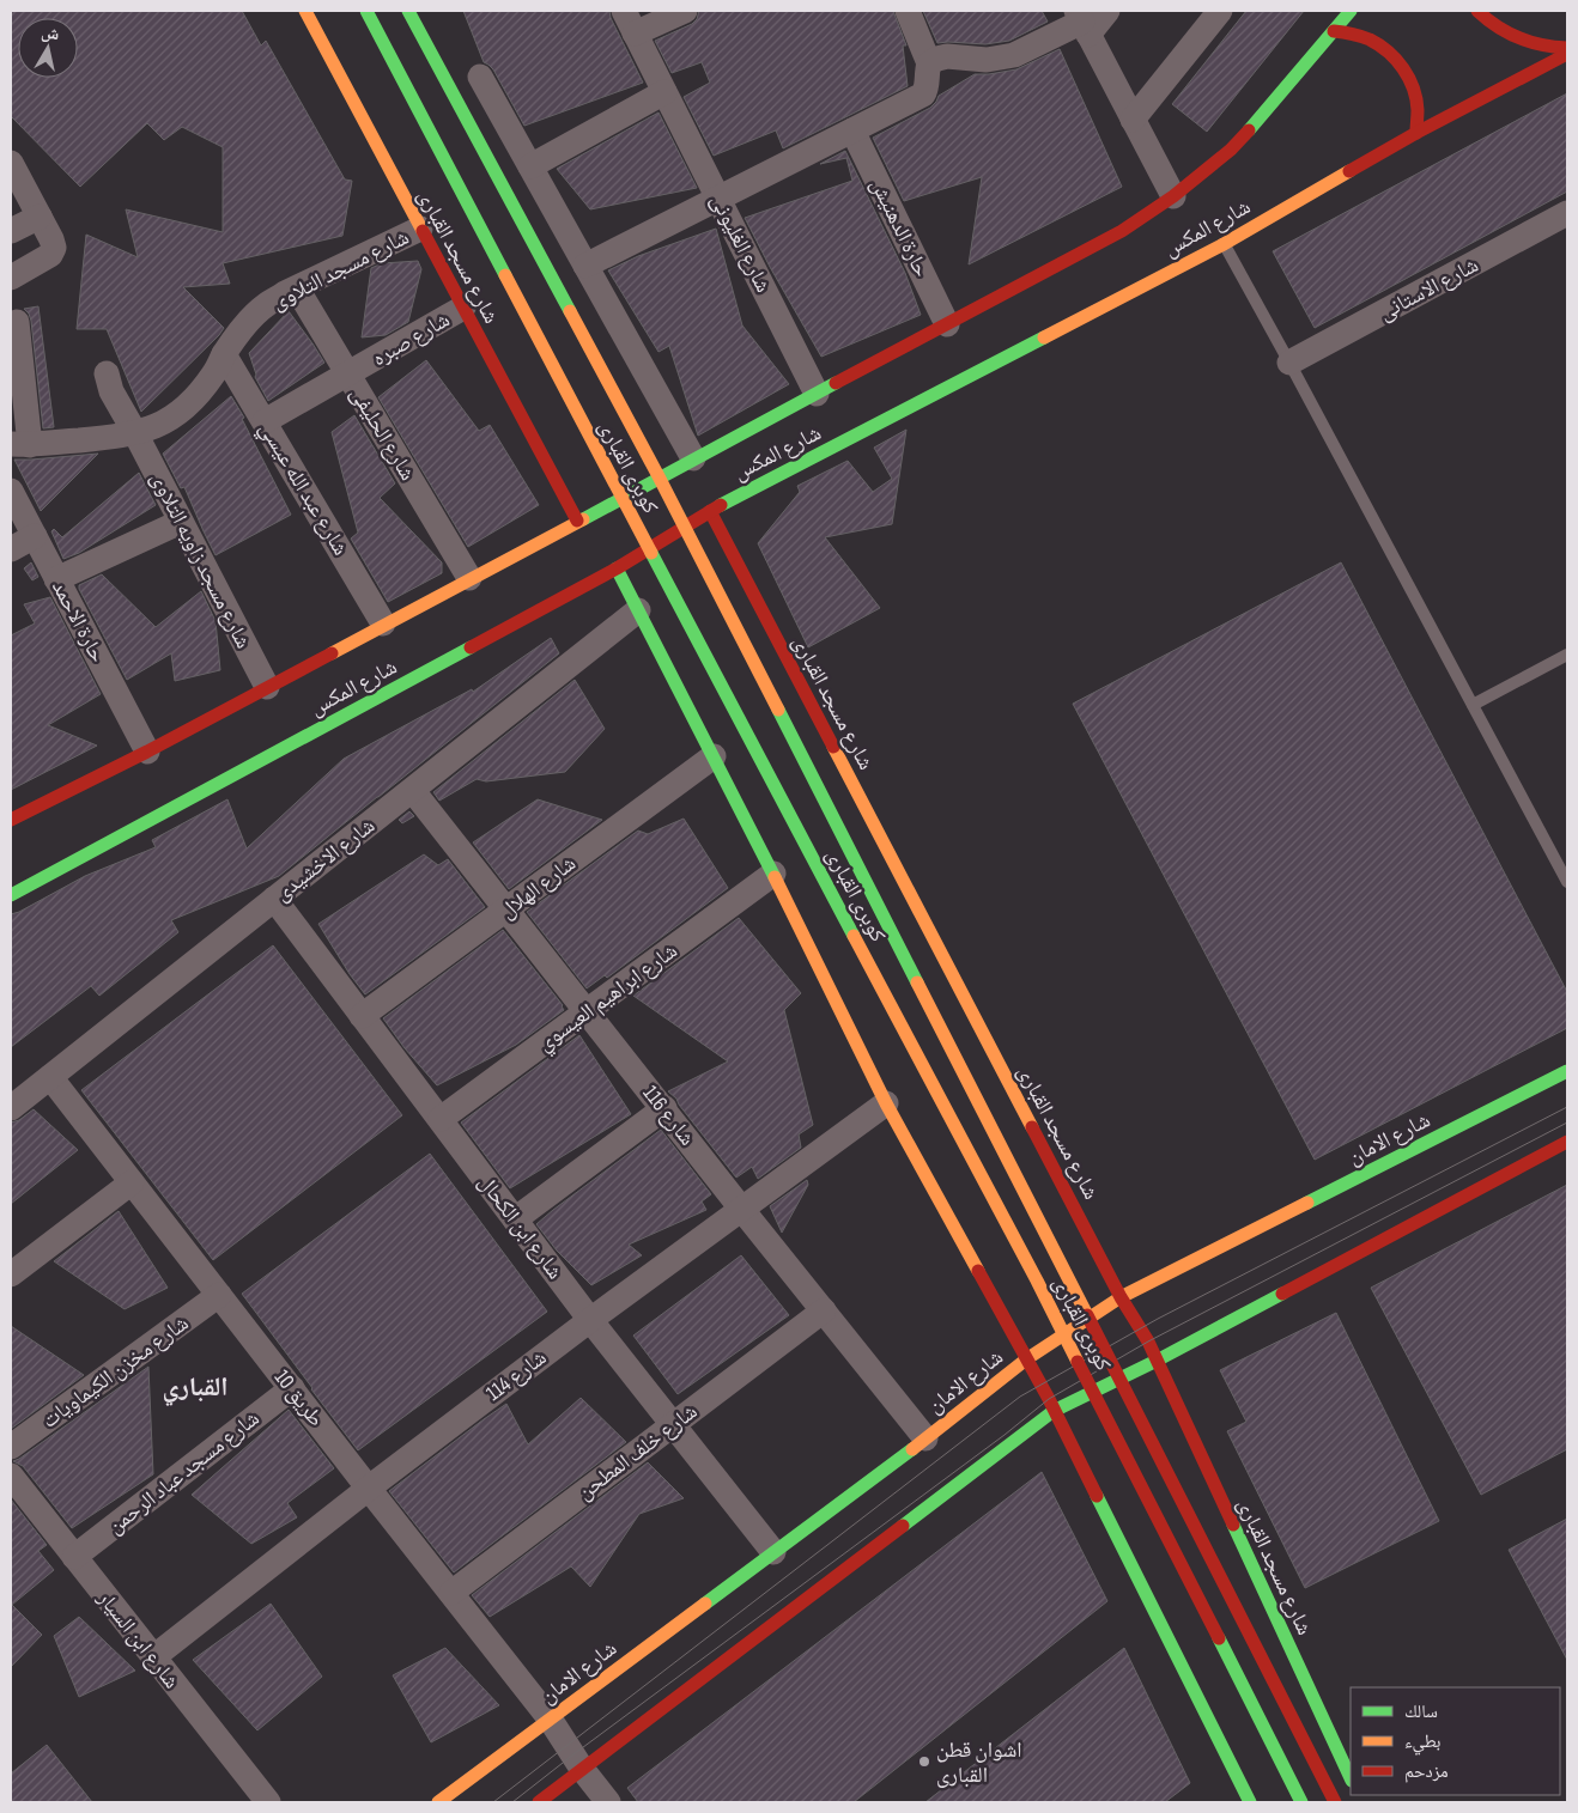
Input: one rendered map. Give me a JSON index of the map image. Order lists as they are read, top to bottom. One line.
{"streets":{"main road":["شارع المكس","شارع مسجد القبارى","كوبرى القبارى","شارع الامان"],"street":["حارة الدهنيش","شارع الغليونى","شارع مسجد التلاوى","شارع الاستانى","شارع صبره","شارع الحليفى","شارع عبد الله عيسي","شارع مسجد زاويه التلاوى","حارة الاحمد","شارع الاخشيدى","شارع الهلال","شارع ابراهيم العيسوي","شارع 116","شارع ابن الكحال","شارع مخزن الكيماويات","شارع 114","طريق 10","شارع خلف المطحن","شارع مسجد عباد الرحمن","شارع ابن السيار"]},"crossings":[["حارة الدهنيش","شارع المكس"],["شارع المكس","شارع الغليونى"],["شارع المكس","شارع مسجد القبارى"],["شارع المكس","شارع الحليفى"],["شارع المكس","شارع عبد الله عيسي"],["شارع المكس","شارع مسجد زاويه التلاوى"],["شارع المكس","حارة الاحمد"],["شارع مسجد القبارى","شارع مسجد التلاوى"],["شارع مسجد القبارى","شارع صبره"],["شارع مسجد القبارى","شارع الامان"],["شارع مسجد التلاوى","شارع الحليفى"],["شارع مسجد التلاوى","شارع عبد الله عيسي"],["شارع مسجد التلاوى","شارع مسجد زاويه التلاوى"],["شارع صبره","شارع الحليفى"],["شارع صبره","شارع عبد الله عيسي"],["شارع الاخشيدى","شارع 116"],["شارع الاخشيدى","شارع ابن الكحال"],["شارع الاخشيدى","طريق 10"],["شارع الهلال","شارع 116"],["شارع الهلال","شارع ابن الكحال"],["شارع ابراهيم العيسوي","شارع 116"],["شارع ابراهيم العيسوي","شارع ابن الكحال"],["شارع 116","شارع الامان"],["شارع 116","شارع 114"],["شارع 116","شارع خلف المطحن"],["شارع الامان","شارع ابن الكحال"],["شارع الامان","طريق 10"],["شارع ابن الكحال","شارع 114"],["شارع ابن الكحال","شارع خلف المطحن"],["شارع مخزن الكيماويات","طريق 10"],["شارع 114","طريق 10"],["شارع 114","شارع ابن السيار"],["طريق 10","شارع خلف المطحن"],["طريق 10","شارع مسجد عباد الرحمن"],["شارع مسجد عباد الرحمن","شارع ابن السيار"]],"districts":["القباري"],"places":["اشوان قطن القبارى"],"legend":["سالك","بطيء","مزدحم"],"north":"top"}
